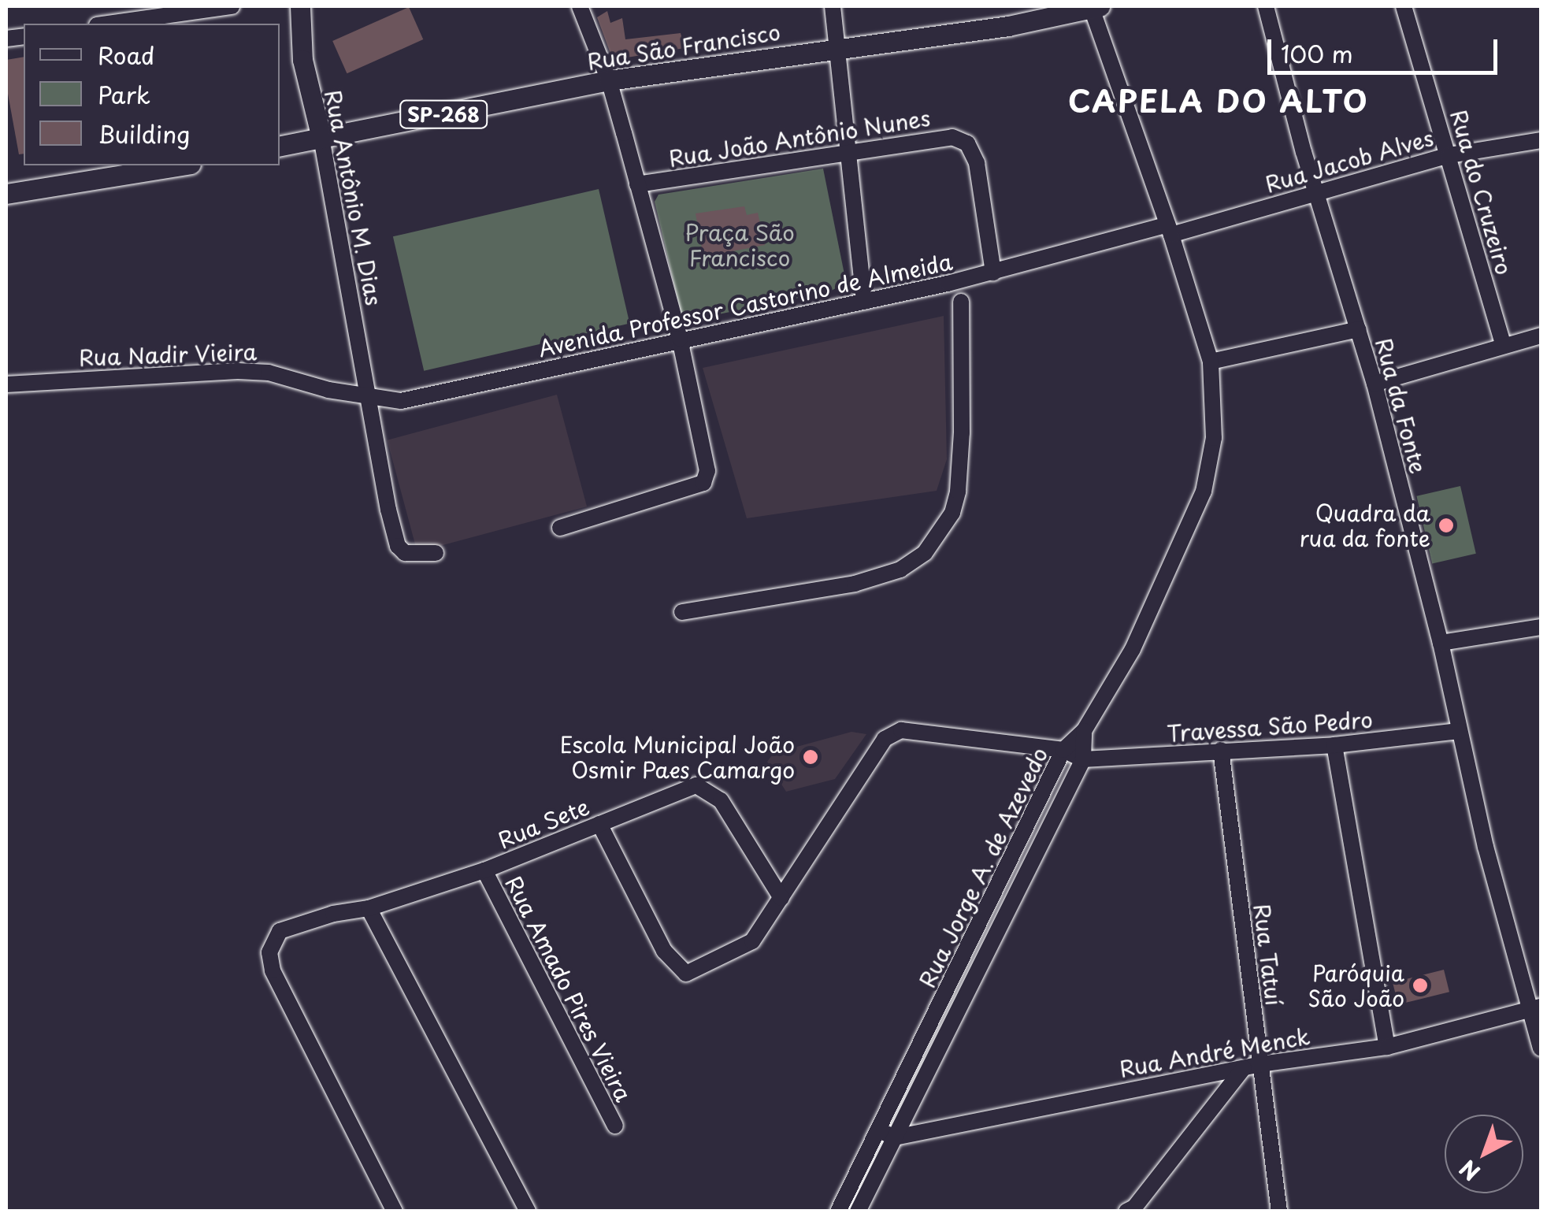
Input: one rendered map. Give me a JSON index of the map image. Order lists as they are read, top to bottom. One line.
{"streets":{"main road":["Rua São Francisco","SP-268","Rua Antônio M. Dias"],"street":["Rua João Antônio Nunes","Rua Jacob Alves","Rua do Cruzeiro","Avenida Professor Castorino de Almeida","Rua Nadir Vieira","Rua da Fonte","Travessa São Pedro","Rua Sete","Rua Jorge A. de Azevedo","Rua Tatuí","Rua Amado Pires Vieira","Rua André Menck"]},"crossings":[["Rua São Francisco","Rua Antônio M. Dias"],["Rua João Antônio Nunes","Avenida Professor Castorino de Almeida"],["Rua Jacob Alves","Rua do Cruzeiro"],["Rua Jacob Alves","Avenida Professor Castorino de Almeida"],["Rua Jacob Alves","Rua da Fonte"],["Rua Antônio M. Dias","Avenida Professor Castorino de Almeida"],["Avenida Professor Castorino de Almeida","Rua Nadir Vieira"],["Rua da Fonte","Travessa São Pedro"],["Rua da Fonte","Rua André Menck"],["Travessa São Pedro","Rua Jorge A. de Azevedo"],["Travessa São Pedro","Rua Tatuí"],["Rua Sete","Rua Amado Pires Vieira"],["Rua Jorge A. de Azevedo","Rua André Menck"],["Rua Tatuí","Rua André Menck"]],"districts":["CAPELA DO ALTO"],"parks":["Praça São Francisco"],"places":["Quadra da rua da fonte","Escola Municipal João Osmir Paes Camargo","Paróquia São João"],"legend":["Road","Park","Building"],"scale_bar":"100 m","north":"bottom left"}
